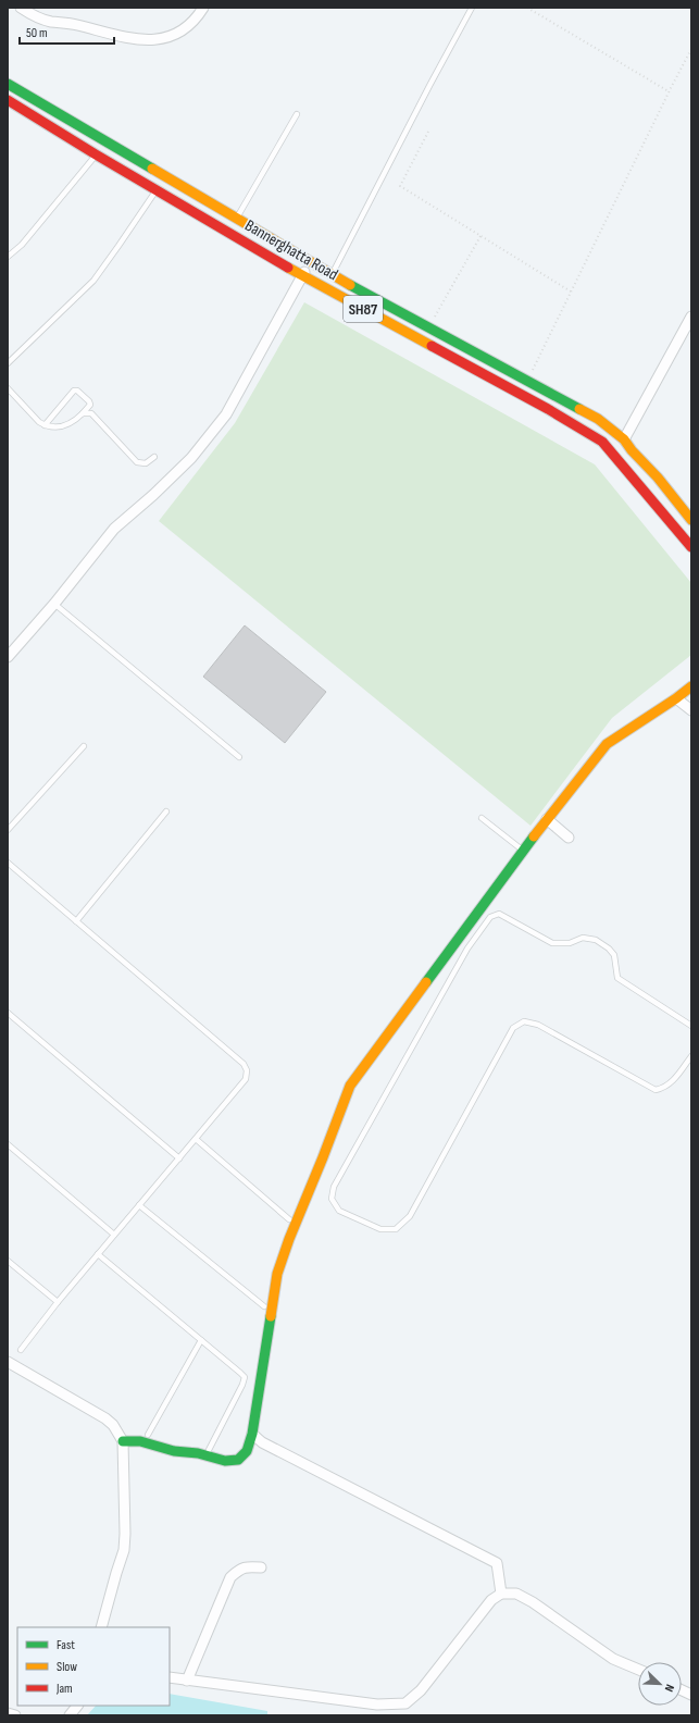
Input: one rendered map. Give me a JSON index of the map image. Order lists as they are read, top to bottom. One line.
{"streets":{"main road":["Bannerghatta Road","SH87"]},"legend":["Fast","Slow","Jam"],"scale_bar":"50 m","north":"bottom right"}
